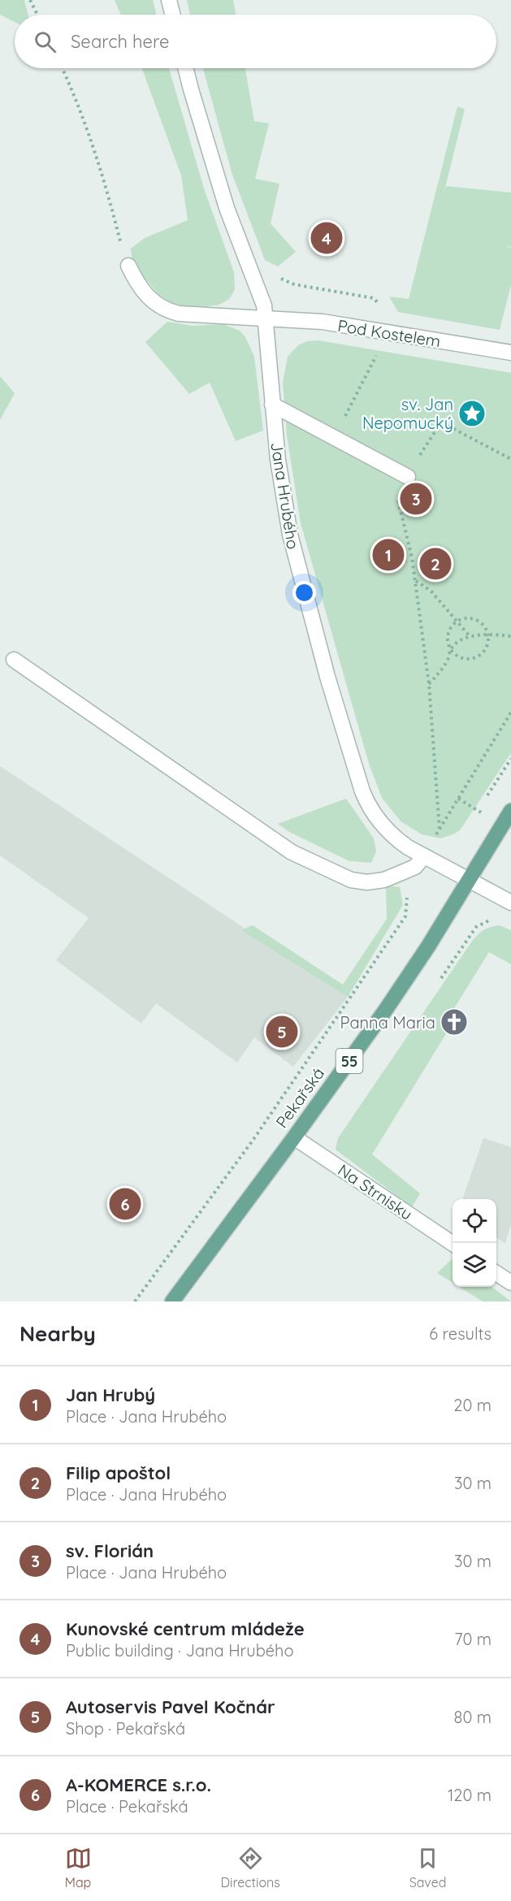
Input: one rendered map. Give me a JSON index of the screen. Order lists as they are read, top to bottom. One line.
{"streets":{"main road":["55","Pekařská"],"street":["Pod Kostelem","Jana Hrubého","Na Strnisku"]},"crossings":[["Pod Kostelem","Jana Hrubého"],["Jana Hrubého","Pekařská"],["Pekařská","Na Strnisku"]],"places":{"place":["sv. Jan Nepomucký"],"church":["Panna Maria"]},"page":{"search":"Search here","pins":["4","3","1","2","5","6"],"heading":["Nearby","6 results"],"list":[{"mark":"1","name":"Jan Hrubý","note":"Place · Jana Hrubého","value":"20 m"},{"mark":"2","name":"Filip apoštol","note":"Place · Jana Hrubého","value":"30 m"},{"mark":"3","name":"sv. Florián","note":"Place · Jana Hrubého","value":"30 m"},{"mark":"4","name":"Kunovské centrum mládeže","note":"Public building · Jana Hrubého","value":"70 m"},{"mark":"5","name":"Autoservis Pavel Kočnár","note":"Shop · Pekařská","value":"80 m"},{"mark":"6","name":"A-KOMERCE s.r.o.","note":"Place · Pekařská","value":"120 m"}],"nav":["Map","Directions","Saved"]}}
